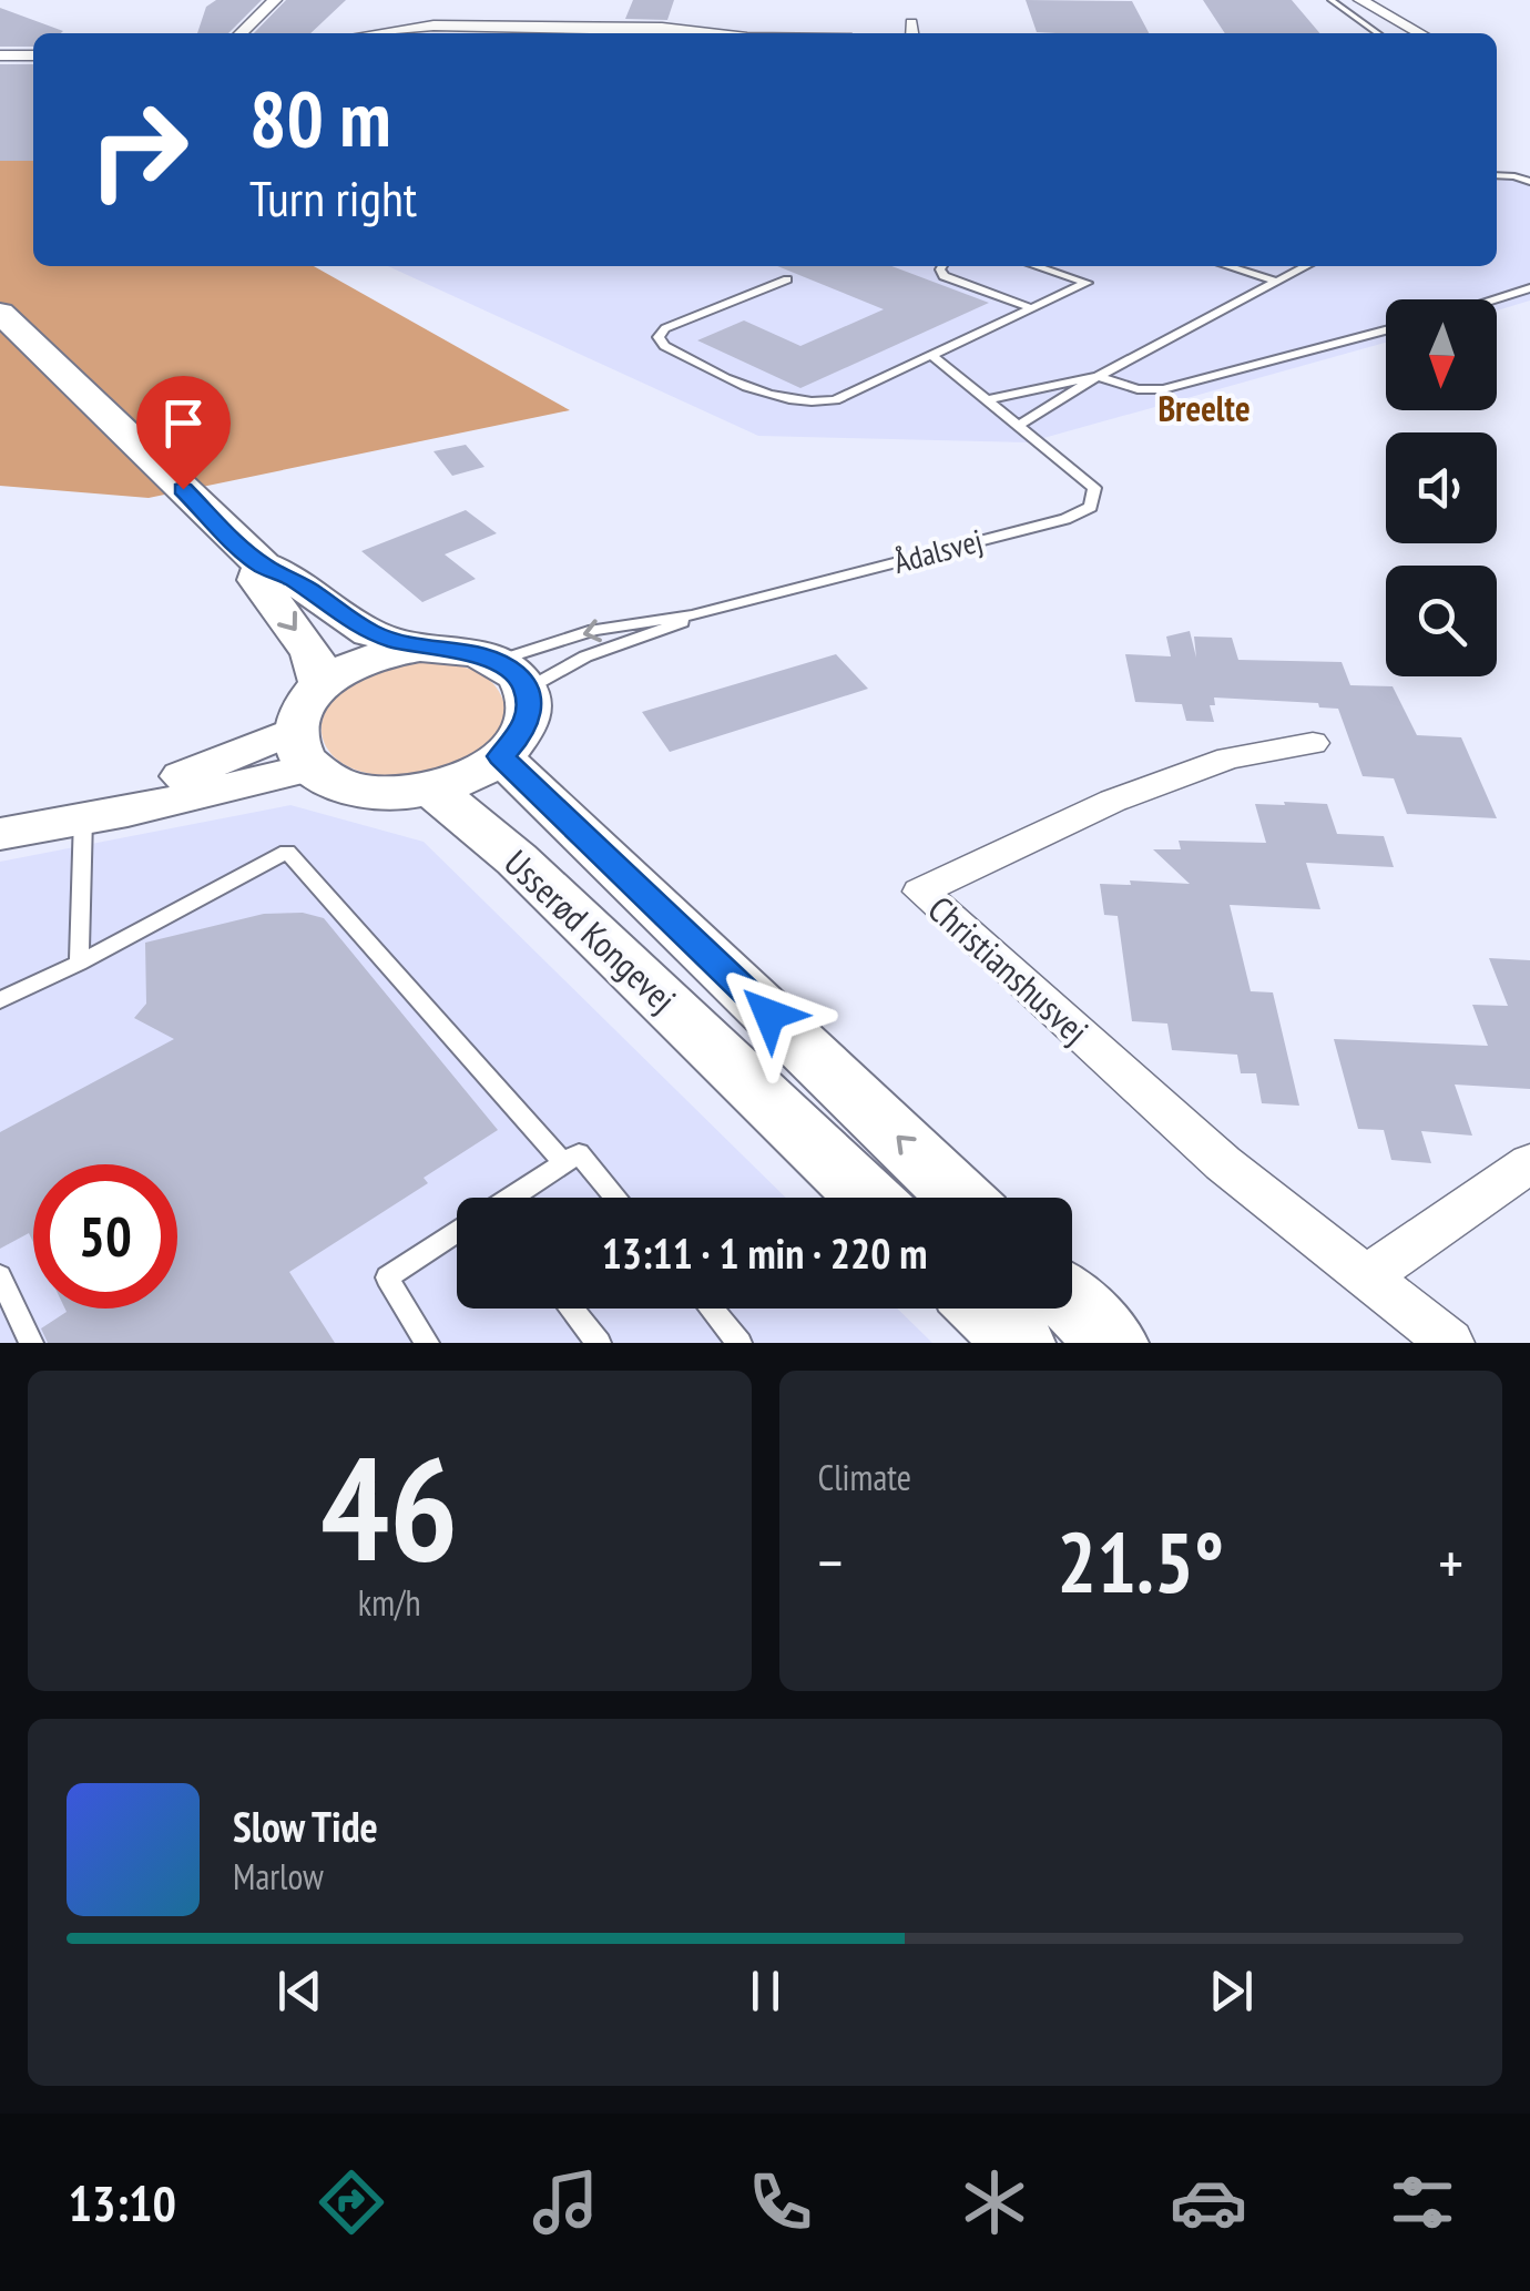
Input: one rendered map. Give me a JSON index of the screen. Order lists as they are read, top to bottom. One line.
{"streets":{"main road":["Usserød Kongevej"],"street":["Christianshusvej"],"lane":["Ådalsvej"]},"crossings":[["Ådalsvej","Usserød Kongevej"]],"districts":["Breelte"],"north":"bottom","page":{"turn":["80 m","Turn right"],"limit":"50","trip":"13:11 · 1 min · 220 m","tile":[["46","km/h"],"Climate"],"heat":["−","21.5°","+"],"song":["Slow Tide","Marlow"],"tabs":"13:10"}}
